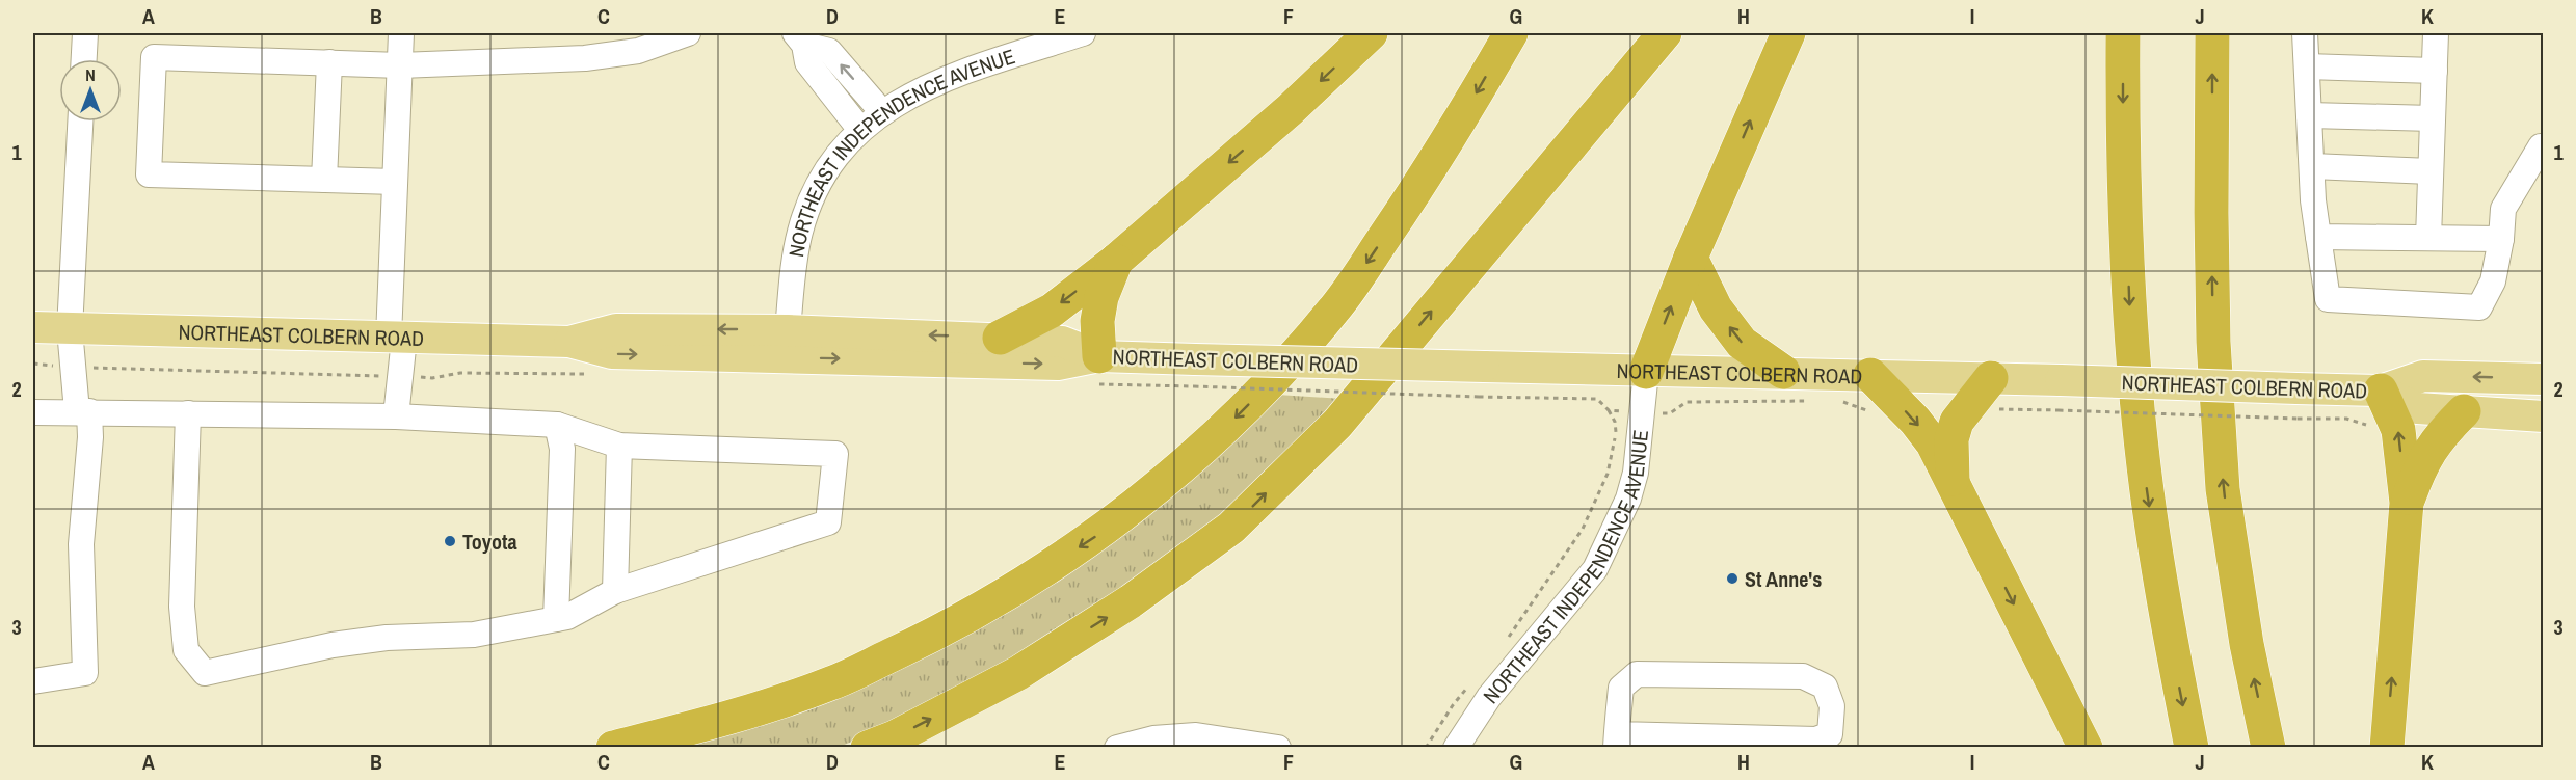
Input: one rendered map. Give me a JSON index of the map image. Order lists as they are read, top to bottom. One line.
{"streets":{"main road":["NORTHEAST COLBERN ROAD"],"street":["NORTHEAST INDEPENDENCE AVENUE"]},"crossings":[["NORTHEAST INDEPENDENCE AVENUE","NORTHEAST COLBERN ROAD"]],"places":["Toyota","St Anne's"],"north":"top","grid":{"columns":["A","B","C","D","E","F","G","H","I","J","K"],"rows":["1","2","3"]}}
